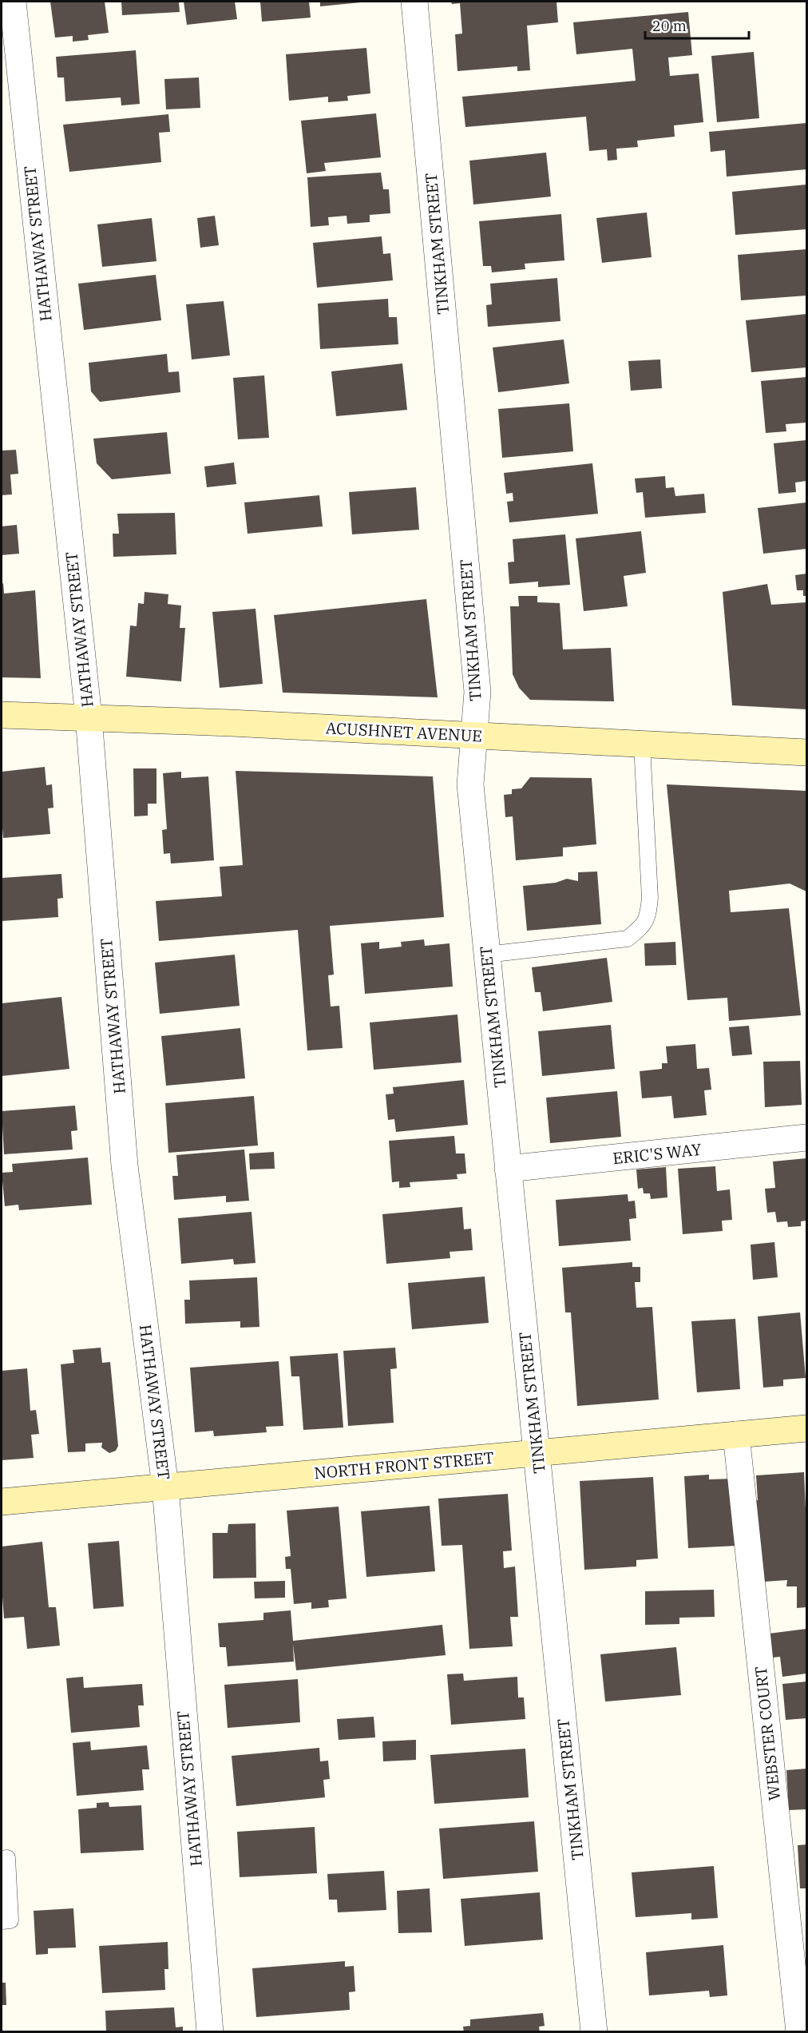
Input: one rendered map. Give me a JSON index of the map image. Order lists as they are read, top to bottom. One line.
{"streets":{"street":["HATHAWAY STREET","TINKHAM STREET","ACUSHNET AVENUE","ERIC'S WAY","NORTH FRONT STREET","WEBSTER COURT"]},"crossings":[["HATHAWAY STREET","ACUSHNET AVENUE"],["HATHAWAY STREET","NORTH FRONT STREET"],["TINKHAM STREET","ACUSHNET AVENUE"],["TINKHAM STREET","ERIC'S WAY"],["TINKHAM STREET","NORTH FRONT STREET"],["NORTH FRONT STREET","WEBSTER COURT"]],"scale_bar":"20 m"}
